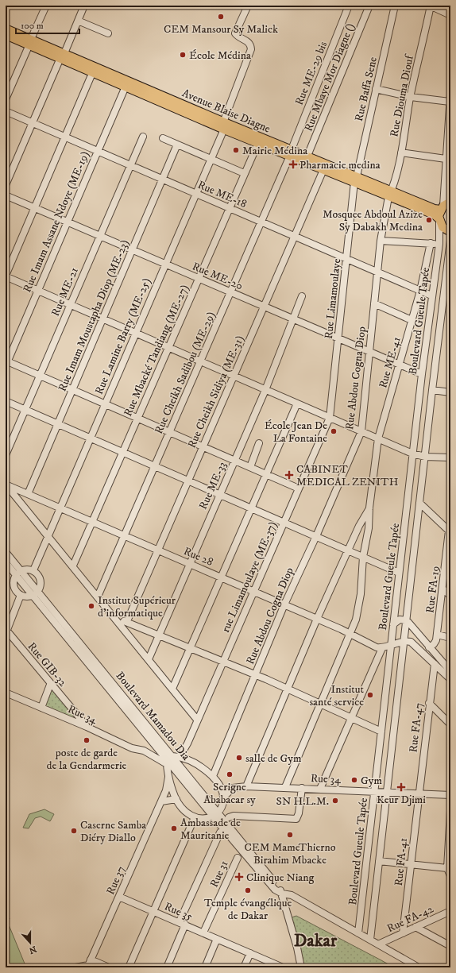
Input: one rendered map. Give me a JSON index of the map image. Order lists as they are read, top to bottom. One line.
{"streets":{"main road":["Avenue Blaise Diagne"],"street":["Rue ME-29 bis","Rue Mbaye Mor Diagne ()","Rue Baffa Sene","Rue Diouma Diouf","Rue ME-18","Rue Imam Assane Ndoye (ME-19)","Rue ME-20","Rue ME-21","Rue Limamoulaye","Rue Imam Moustapha Diop (ME-23)","Boulevard Gueule Tapée","Rue Lamine Barry (ME-25)","Rue Mbacké Tandiang (ME-27)","Rue ME-41","Rue Cheikh Sadibou (ME-29)","Rue Abdou Cogna Diop","Rue Cheikh Sidiya (ME-31)","Rue ME-33","Rue 28","rue Limamoulaye (ME-37)","Rue FA-19","Rue GIB-32","Rue 34","Boulevard Mamadou Dia","Rue FA-47","Rue FA-41","Rue 31","Rue 37","Rue 35","Rue FA-42"]},"crossings":[["Rue ME-29 bis","Avenue Blaise Diagne"],["Rue ME-29 bis","Rue Cheikh Sadibou (ME-29)"],["Rue Mbaye Mor Diagne ()","Avenue Blaise Diagne"],["Rue Baffa Sene","Avenue Blaise Diagne"],["Rue Baffa Sene","Rue Limamoulaye"],["Rue Diouma Diouf","Avenue Blaise Diagne"],["Rue Diouma Diouf","Rue Abdou Cogna Diop"],["Avenue Blaise Diagne","Rue Imam Assane Ndoye (ME-19)"],["Avenue Blaise Diagne","Rue Limamoulaye"],["Avenue Blaise Diagne","Boulevard Gueule Tapée"],["Avenue Blaise Diagne","Rue Lamine Barry (ME-25)"],["Avenue Blaise Diagne","Rue Mbacké Tandiang (ME-27)"],["Avenue Blaise Diagne","Rue Cheikh Sadibou (ME-29)"],["Avenue Blaise Diagne","Rue Abdou Cogna Diop"],["Avenue Blaise Diagne","Rue Cheikh Sidiya (ME-31)"],["Rue ME-18","Rue Imam Assane Ndoye (ME-19)"],["Rue ME-18","Rue ME-21"],["Rue ME-18","Rue Limamoulaye"],["Rue ME-18","Rue Imam Moustapha Diop (ME-23)"],["Rue ME-18","Boulevard Gueule Tapée"],["Rue ME-18","Rue Lamine Barry (ME-25)"],["Rue ME-18","Rue Mbacké Tandiang (ME-27)"],["Rue ME-18","Rue ME-41"],["Rue ME-18","Rue Cheikh Sadibou (ME-29)"],["Rue ME-18","Rue Abdou Cogna Diop"],["Rue ME-18","Rue Cheikh Sidiya (ME-31)"],["Rue Imam Assane Ndoye (ME-19)","Rue ME-20"],["Rue ME-20","Rue ME-21"],["Rue ME-20","Rue Limamoulaye"],["Rue ME-20","Rue Imam Moustapha Diop (ME-23)"],["Rue ME-20","Boulevard Gueule Tapée"],["Rue ME-20","Rue Lamine Barry (ME-25)"],["Rue ME-20","Rue Mbacké Tandiang (ME-27)"],["Rue ME-20","Rue ME-41"],["Rue ME-20","Rue Cheikh Sadibou (ME-29)"],["Rue ME-20","Rue Abdou Cogna Diop"],["Rue ME-20","Rue Cheikh Sidiya (ME-31)"],["Rue ME-20","Rue ME-33"],["Rue Limamoulaye","rue Limamoulaye (ME-37)"],["Rue Imam Moustapha Diop (ME-23)","Rue 28"],["Boulevard Gueule Tapée","Rue 34"],["Rue Lamine Barry (ME-25)","Rue 28"],["Rue Mbacké Tandiang (ME-27)","Rue 28"],["Rue ME-41","Rue 28"],["Rue ME-41","Rue 34"],["Rue Cheikh Sadibou (ME-29)","Rue 28"],["Rue Abdou Cogna Diop","Rue 28"],["Rue Cheikh Sidiya (ME-31)","Rue 28"],["Rue ME-33","Rue 28"],["Rue 28","rue Limamoulaye (ME-37)"],["Rue GIB-32","Rue 34"],["Rue 34","Boulevard Mamadou Dia"],["Rue 34","Rue FA-47"],["Rue 34","Rue FA-41"],["Rue FA-47","Rue FA-41"],["Rue FA-41","Rue FA-42"],["Rue 31","Rue 35"],["Rue 37","Rue 35"]],"districts":["Dakar"],"places":{"other":["CEM Mansour Sy Malick","École Médina","Mairie Médina","Mosquee Abdoul Azize Sy Dabakh Medina","École Jean De La Fontaine","Institut Supérieur d'informatique","Institut santé service","poste de garde de la Gendarmerie","salle de Gym","Serigne Ababacar sy","Gym","SN H.L.M.","Ambassade de Mauritanie","Caserne Samba Diéry Diallo","CEM MameThierno Birahim Mbacke","Temple évangélique de Dakar"],"health":["Pharmacie medina","CABINET MEDICAL ZENITH","Keur Djimi","Clinique Niang"]},"scale_bar":"100 m","north":"bottom"}
